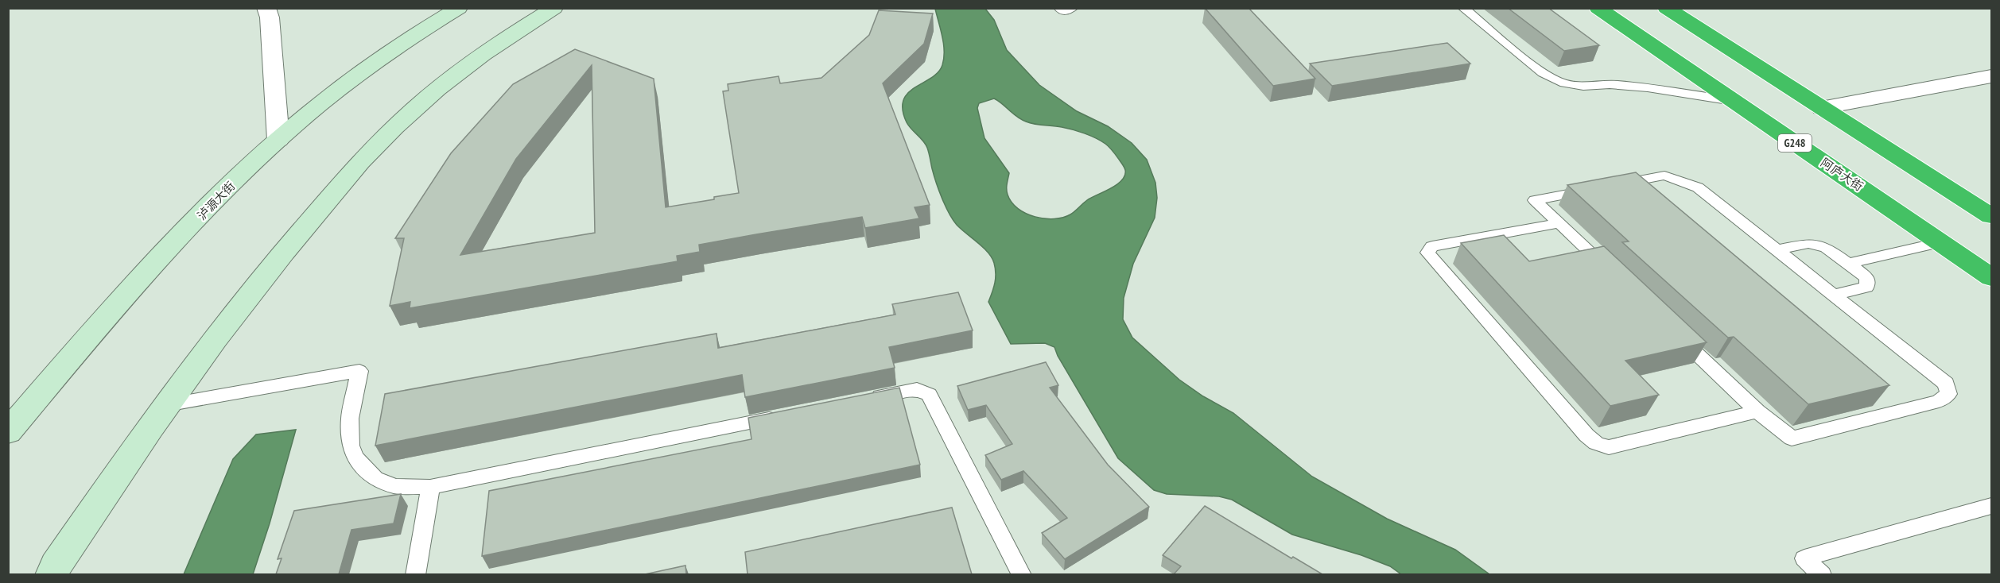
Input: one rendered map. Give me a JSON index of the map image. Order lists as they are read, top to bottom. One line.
{"streets":{"highway":["G248","阿庐大街"],"main road":["泸源大街"]}}
